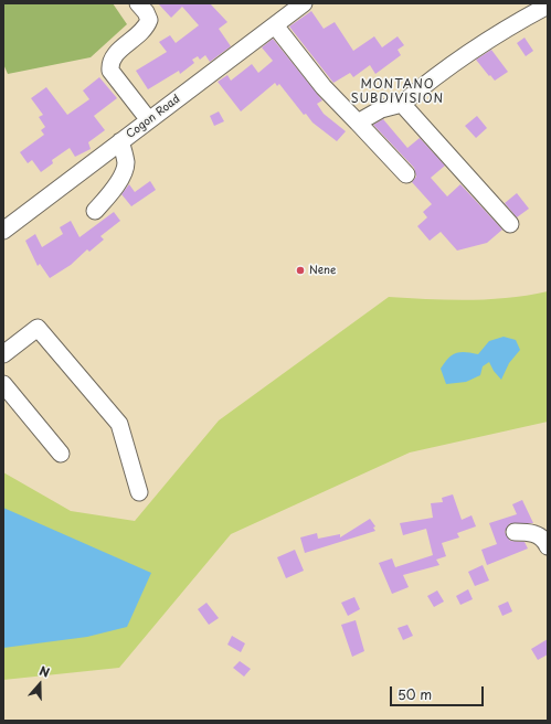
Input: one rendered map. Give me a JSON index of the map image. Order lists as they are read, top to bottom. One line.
{"streets":{"street":["Cogon Road"]},"districts":["MONTANO SUBDIVISION"],"places":["Nene"],"scale_bar":"50 m","north":"top"}
